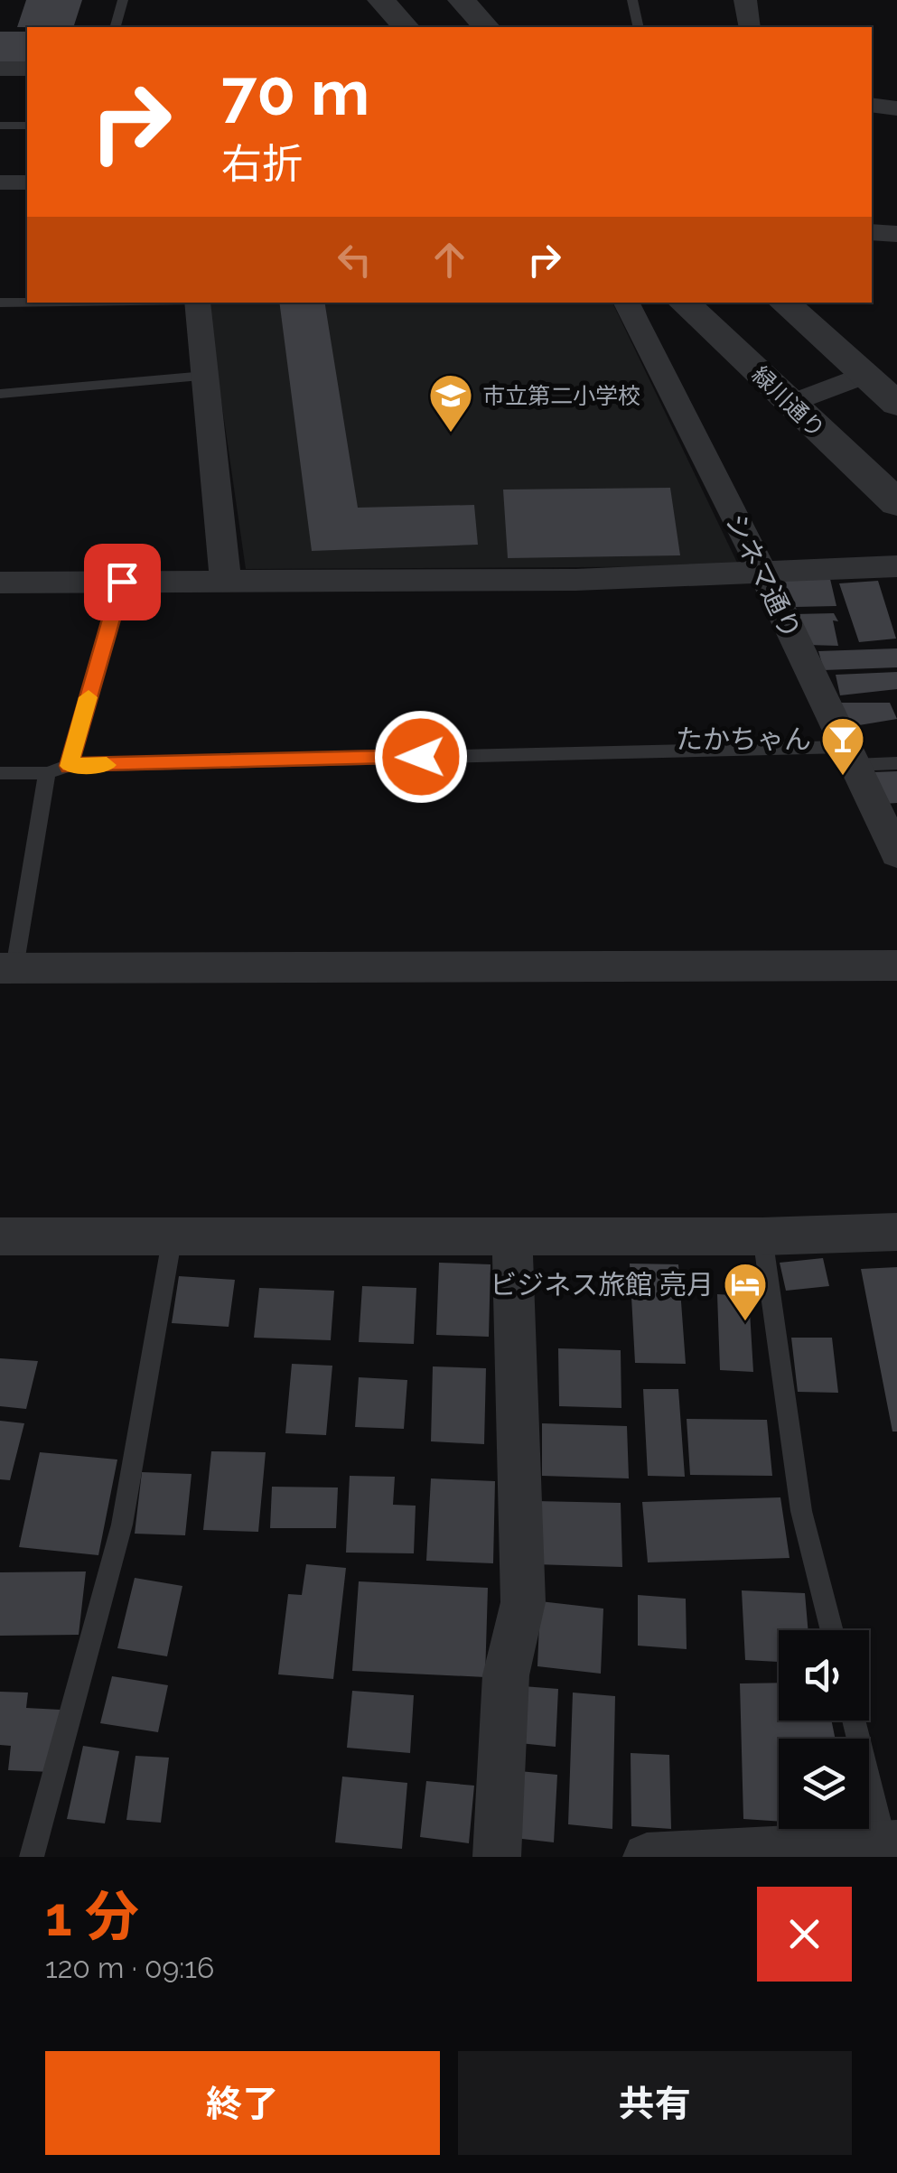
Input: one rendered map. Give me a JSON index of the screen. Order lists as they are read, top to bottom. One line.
{"streets":{"street":["緑川通り","シネマ通り"]},"places":{"school or university":["市立第二小学校"],"bar":["たかちゃん"],"hotel":["ビジネス旅館 亮月"]},"page":{"turn":["70 m","右折"],"heading":["1 分","120 m · 09:16"],"buttons":["終了","共有"]}}
